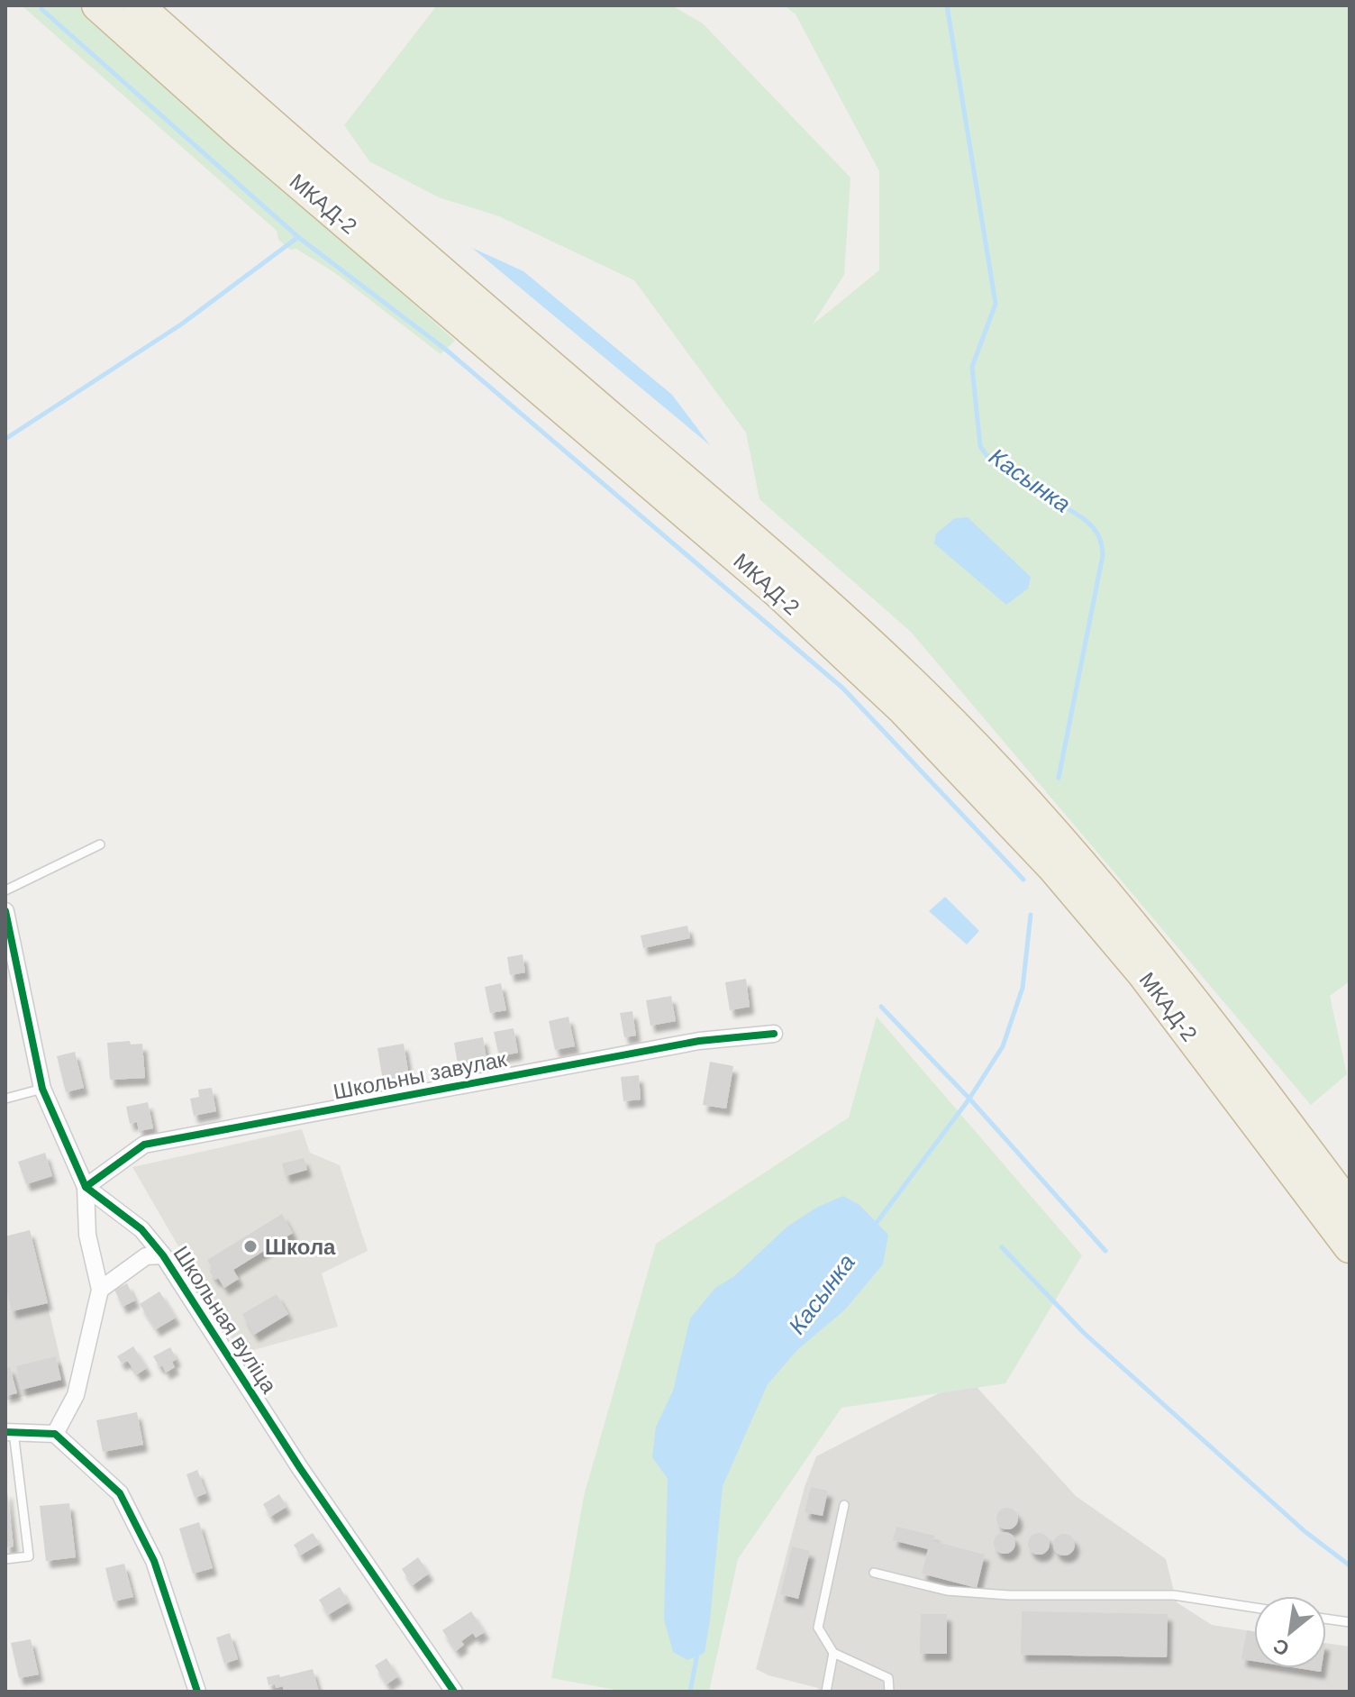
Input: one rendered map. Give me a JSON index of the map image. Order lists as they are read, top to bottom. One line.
{"streets":{"highway":["МКАД-2"],"street":["Школьны завулак","Школьная вуліца"]},"crossings":[["Школьны завулак","Школьная вуліца"]],"water":["Касынка"],"places":["Школа"],"north":"bottom left"}
